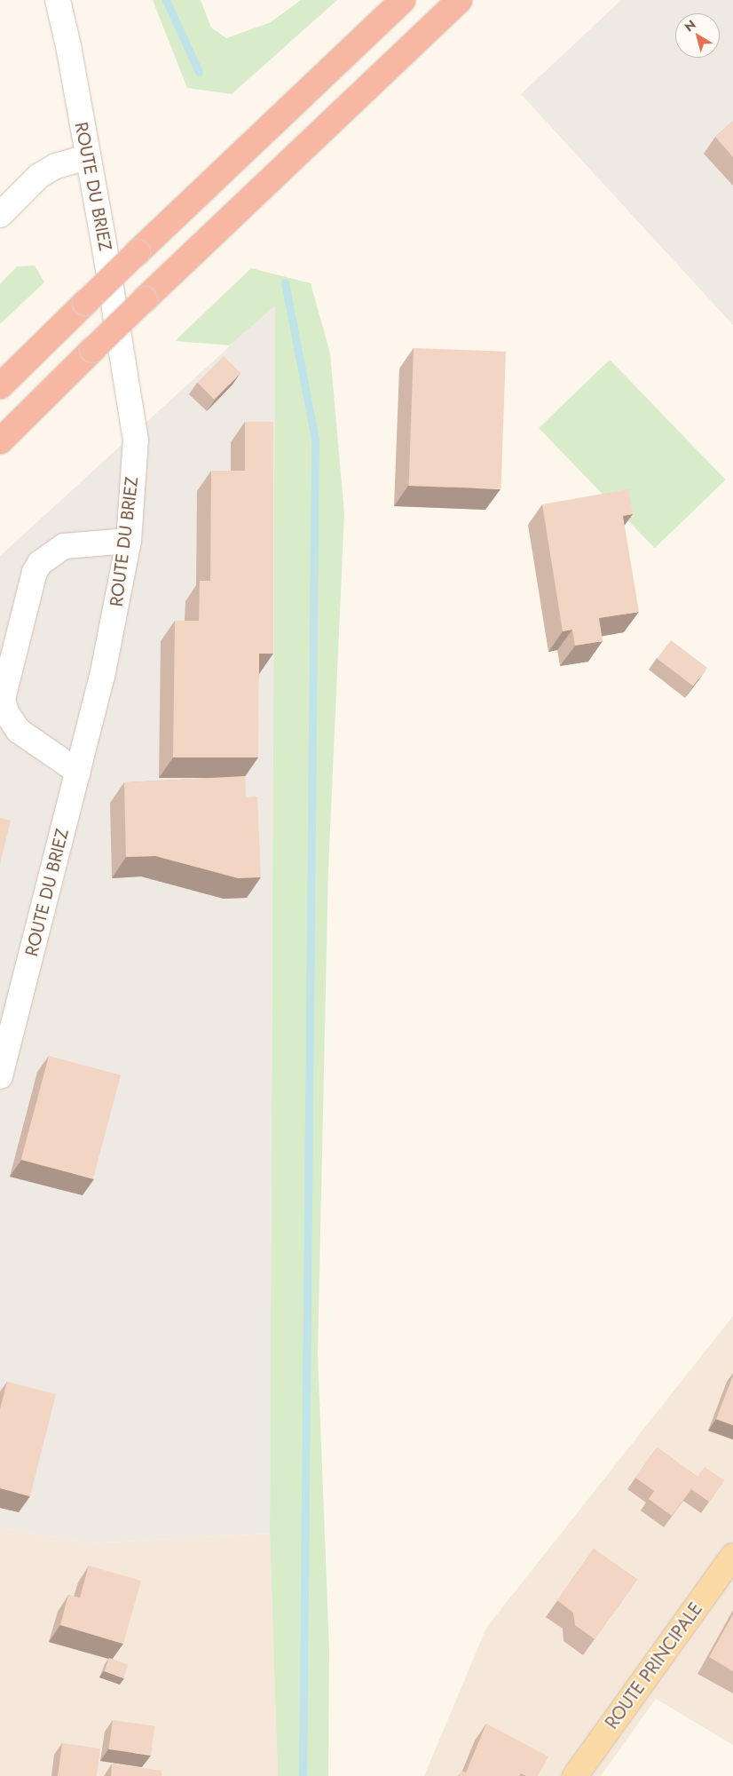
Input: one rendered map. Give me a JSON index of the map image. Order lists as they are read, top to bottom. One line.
{"streets":{"main road":["ROUTE PRINCIPALE"],"street":["ROUTE DU BRIEZ"]},"north":"top left"}
